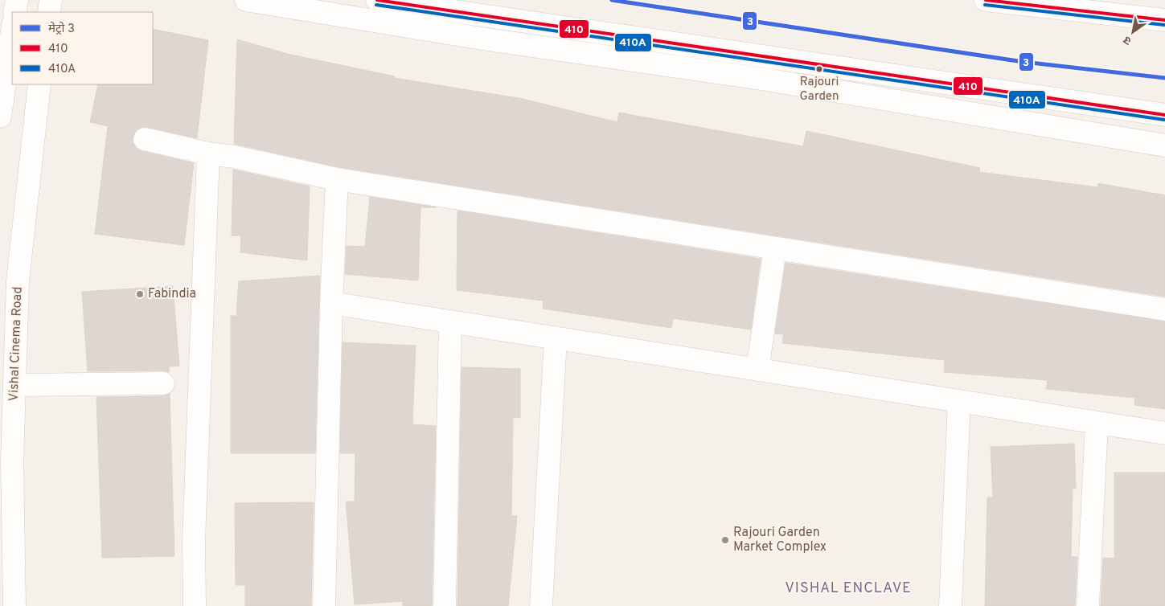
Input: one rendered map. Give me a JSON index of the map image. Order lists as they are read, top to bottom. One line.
{"streets":{"street":["Vishal Cinema Road"]},"districts":["VISHAL ENCLAVE"],"places":["Rajouri Garden","Fabindia","Rajouri Garden Market Complex"],"lines":["metro line 3","transit line 410","transit line 410A"],"legend":["मेट्रो 3","410","410A"],"north":"bottom left"}
